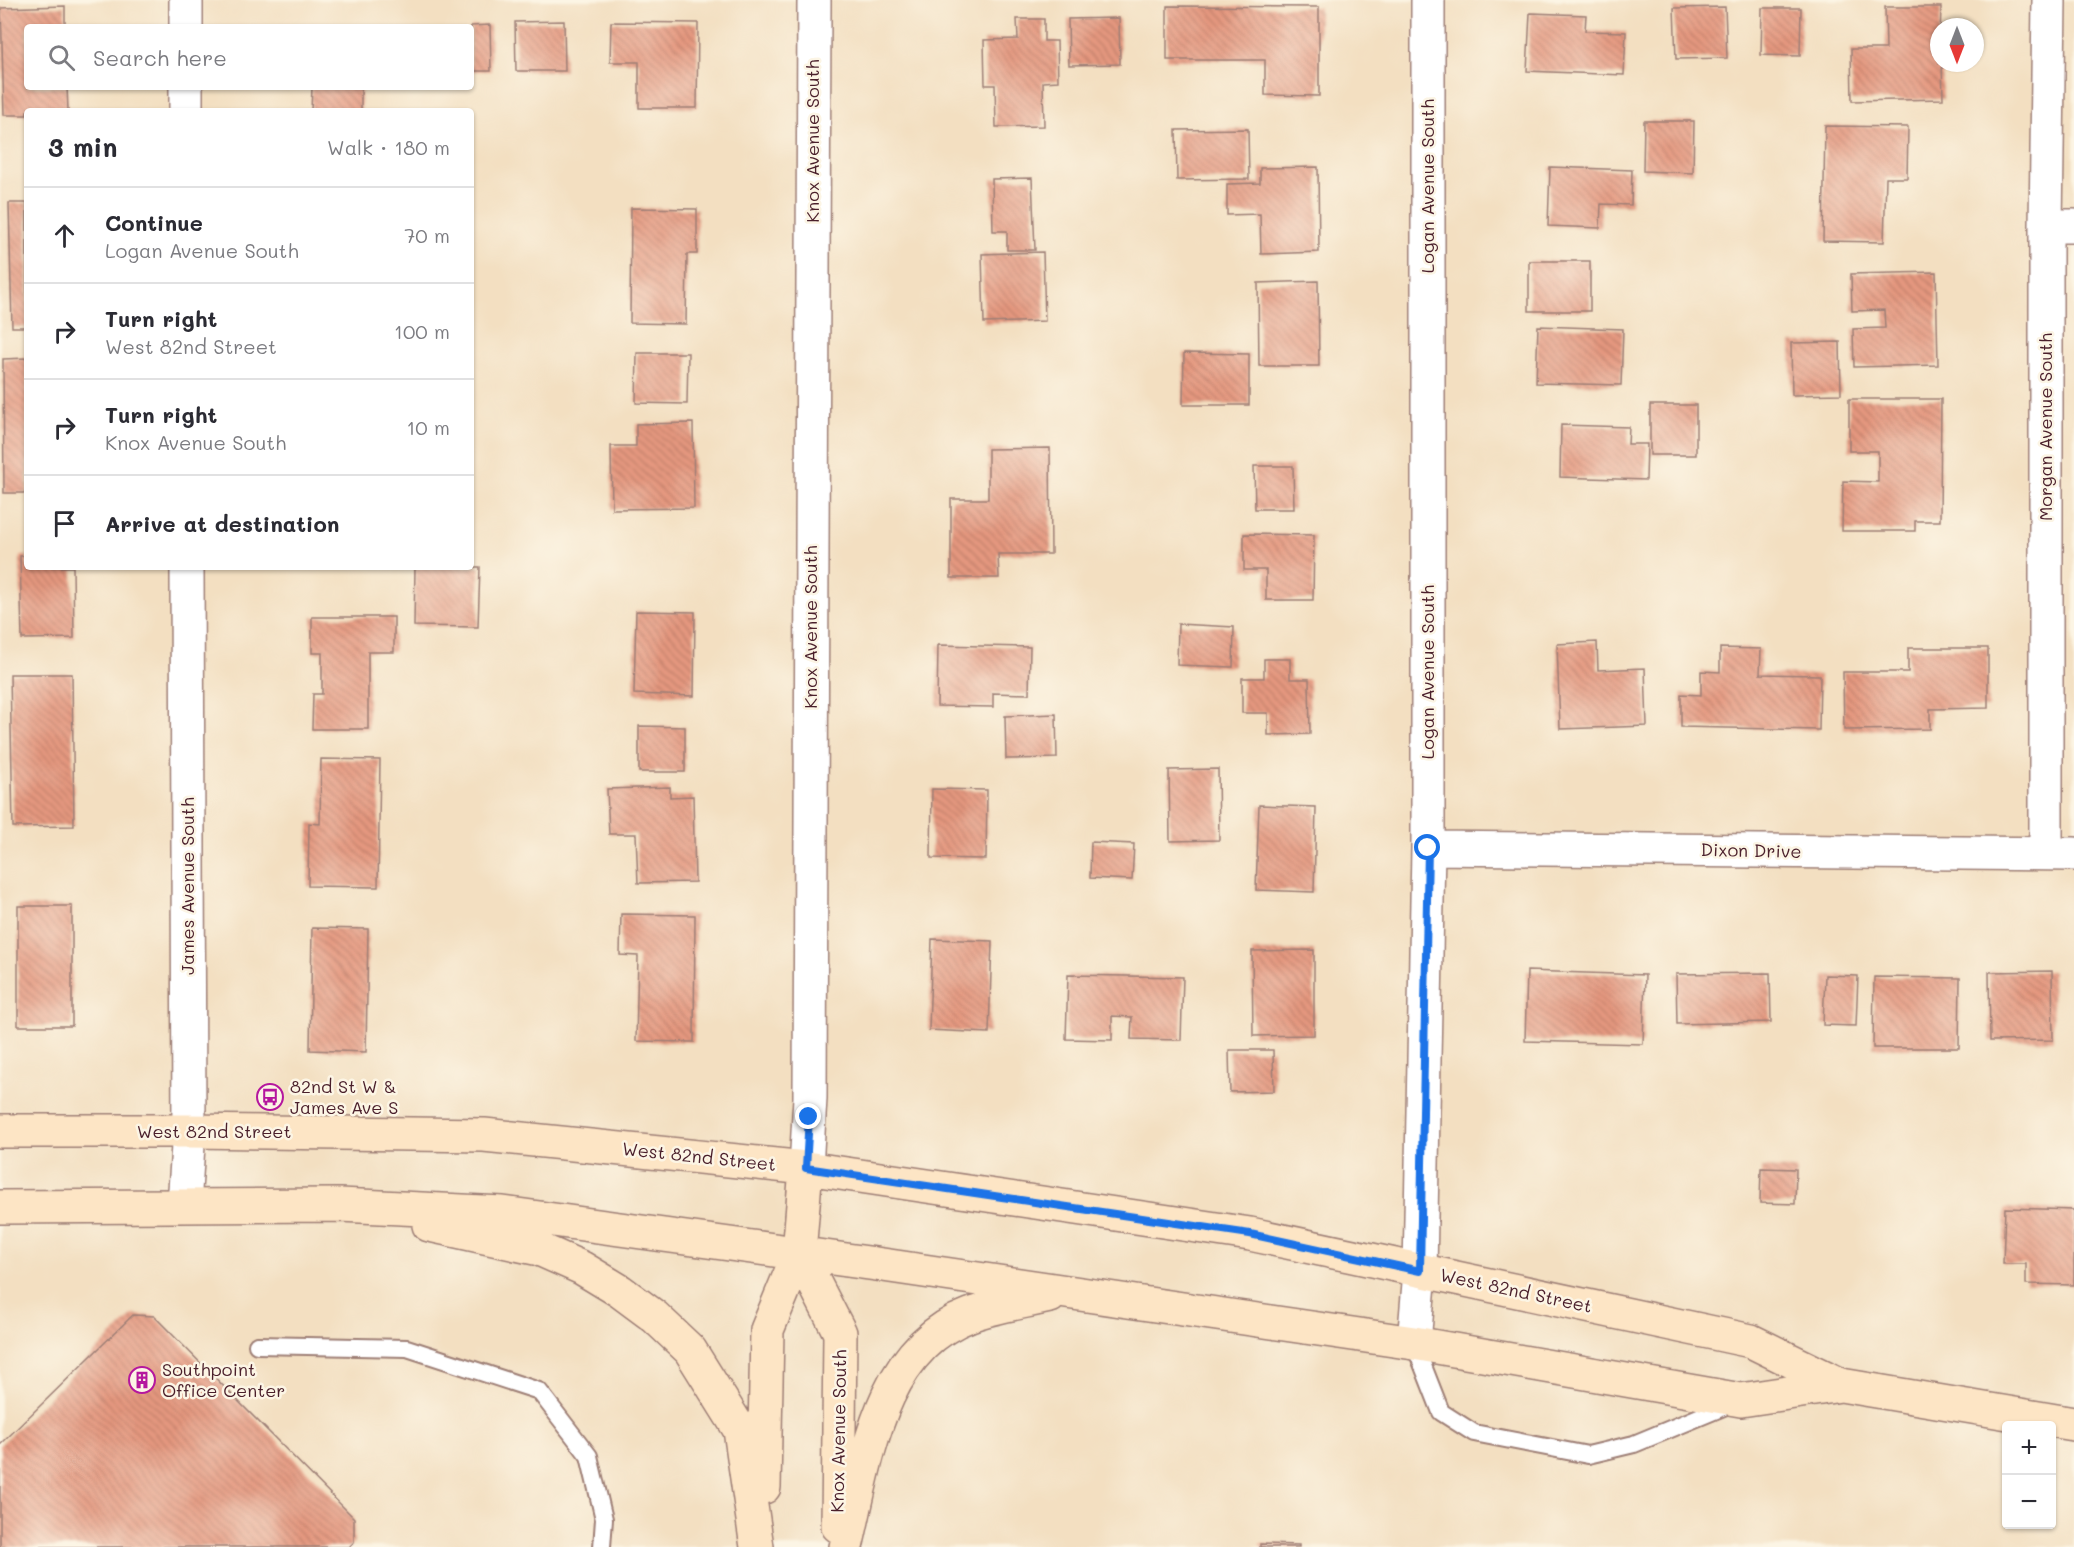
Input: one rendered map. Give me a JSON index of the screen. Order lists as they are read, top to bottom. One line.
{"streets":{"street":["Knox Avenue South","Logan Avenue South","Morgan Avenue South","Dixon Drive","James Avenue South","West 82nd Street"]},"crossings":[["Knox Avenue South","West 82nd Street"],["Logan Avenue South","Dixon Drive"],["Logan Avenue South","West 82nd Street"],["Morgan Avenue South","Dixon Drive"],["James Avenue South","West 82nd Street"]],"places":{"bus stop":["82nd St W & James Ave S"],"building":["Southpoint Office Center"]},"north":"bottom","page":{"search":"Search here","heading":["3 min","Walk · 180 m"],"list":[["Continue","Logan Avenue South","70 m"],["Turn right","West 82nd Street","100 m"],["Turn right","Knox Avenue South","10 m"],"Arrive at destination"],"map_buttons":["+","−"]}}
